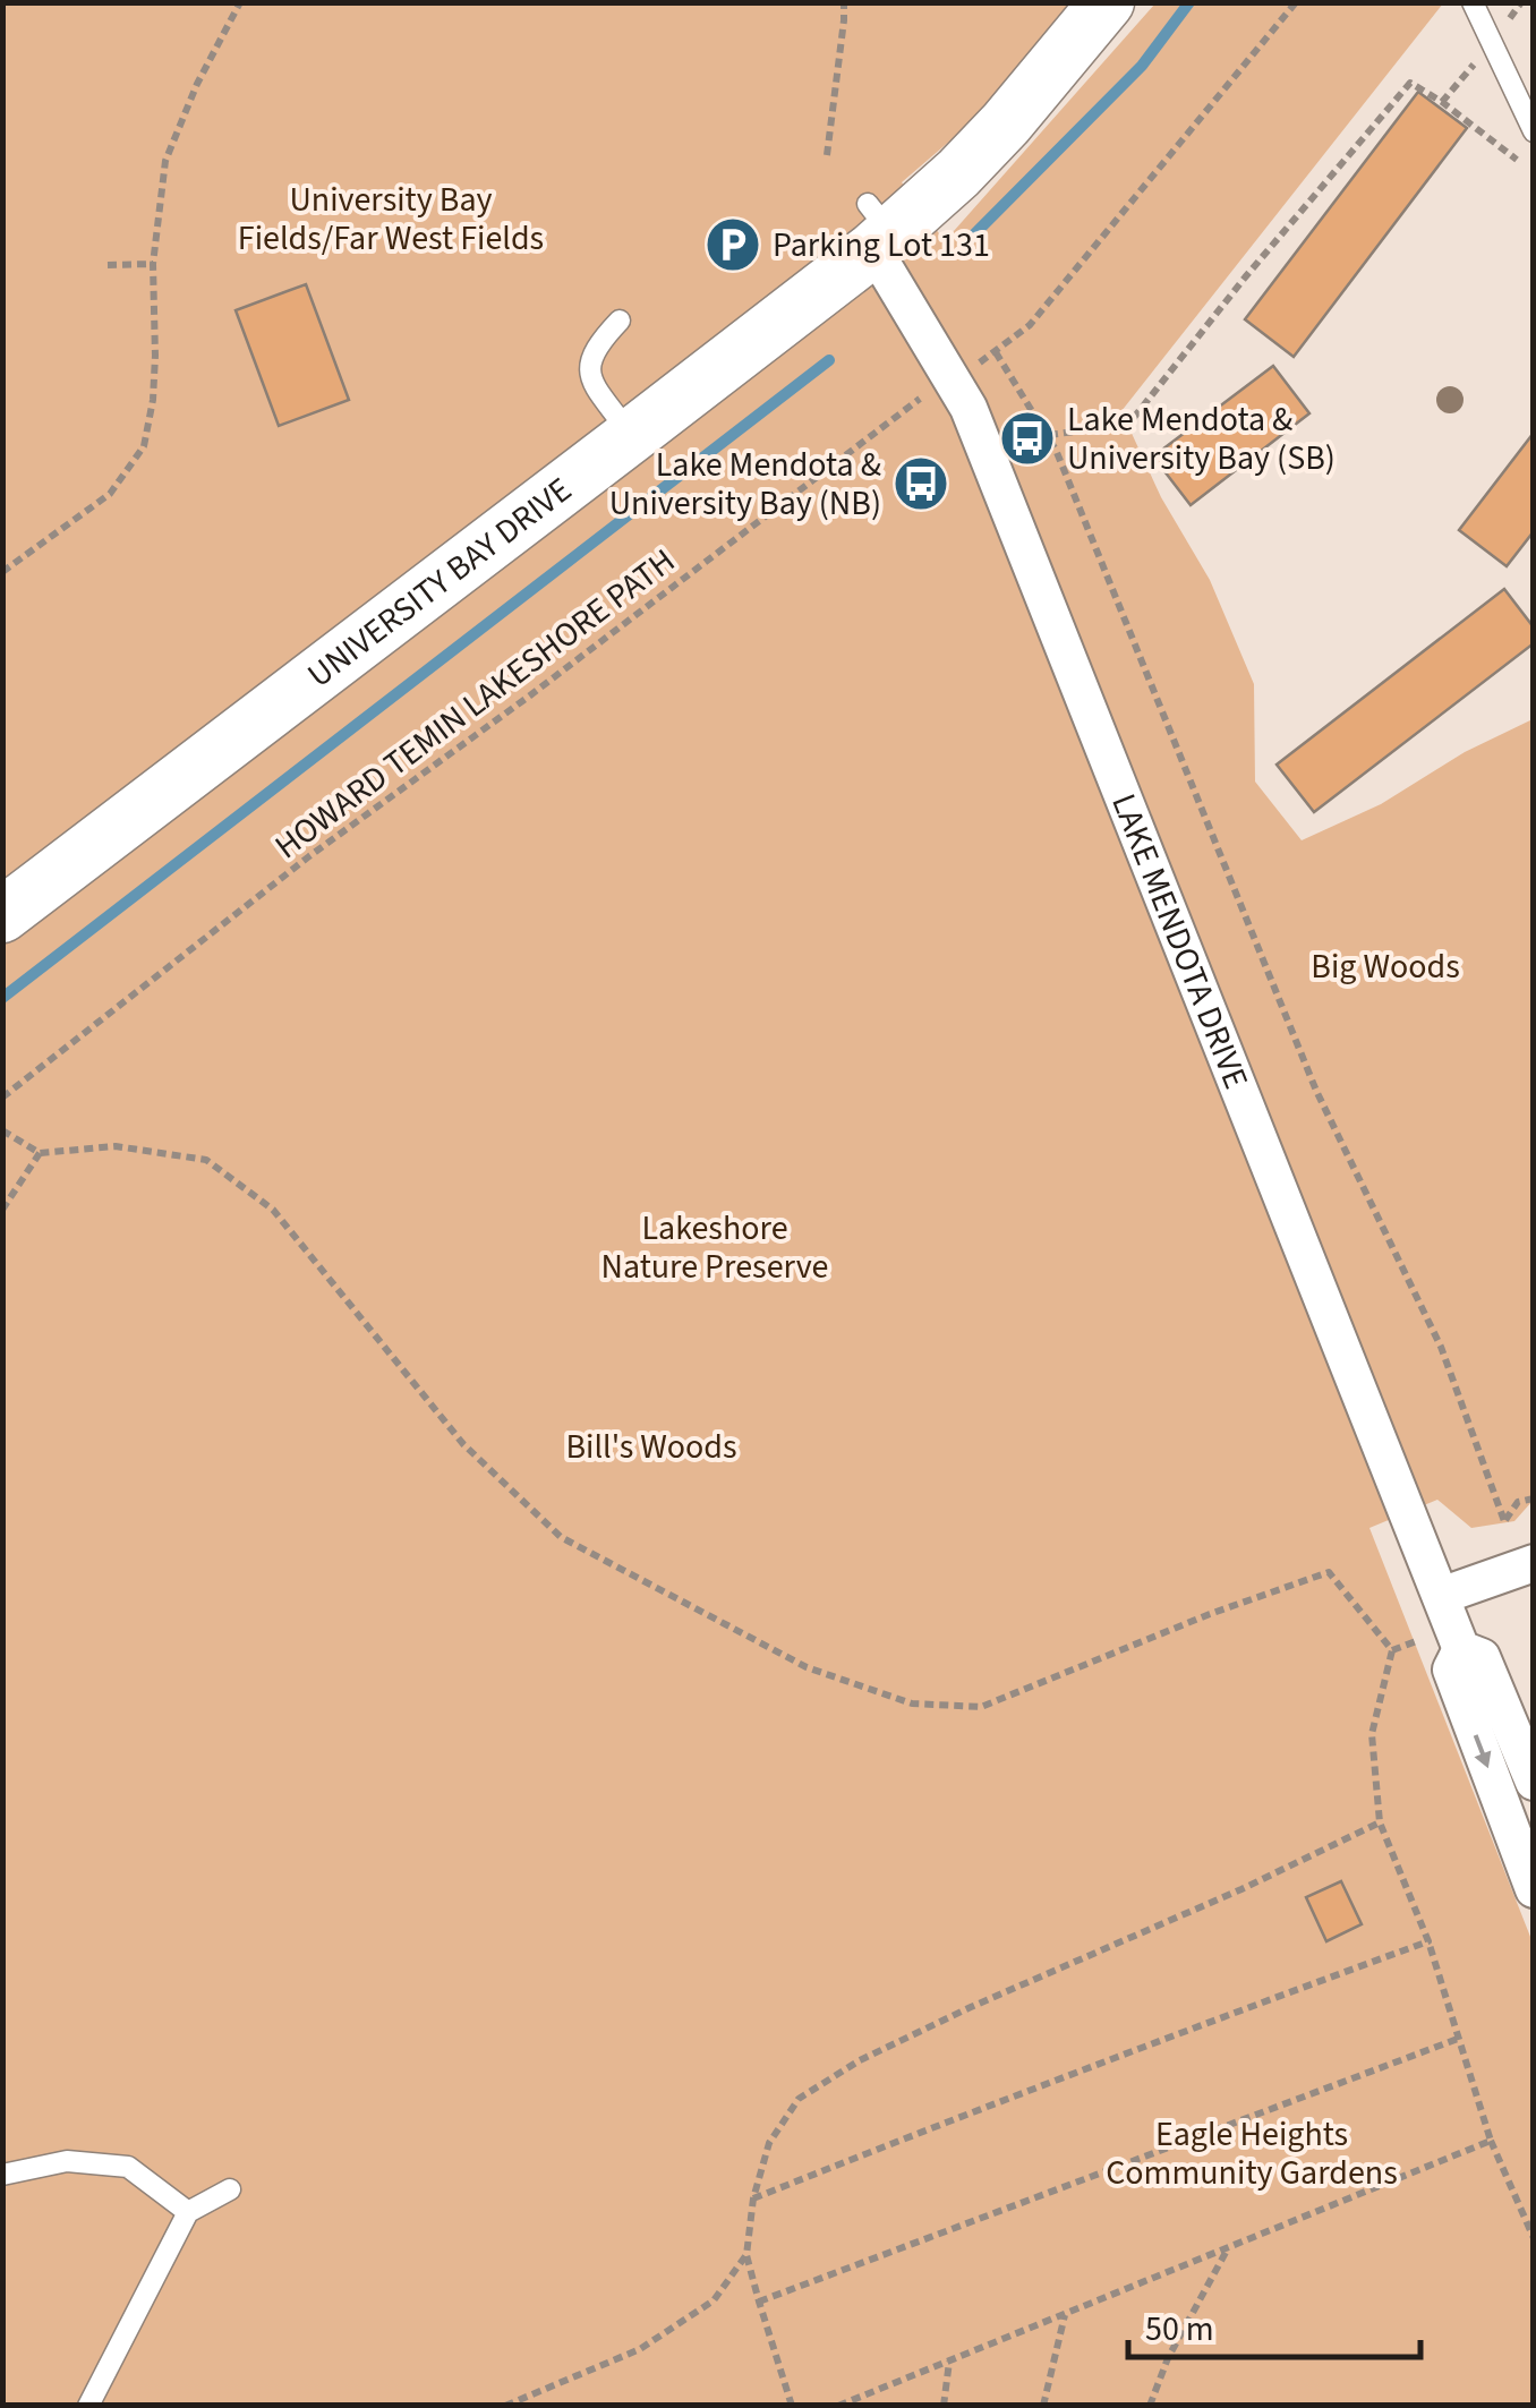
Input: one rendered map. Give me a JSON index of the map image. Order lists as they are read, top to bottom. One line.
{"streets":{"street":["UNIVERSITY BAY DRIVE","LAKE MENDOTA DRIVE"],"path":["HOWARD TEMIN LAKESHORE PATH"]},"crossings":[["UNIVERSITY BAY DRIVE","LAKE MENDOTA DRIVE"],["HOWARD TEMIN LAKESHORE PATH","LAKE MENDOTA DRIVE"]],"parks":["University Bay Fields/Far West Fields","Big Woods","Lakeshore Nature Preserve","Bill's Woods","Eagle Heights Community Gardens"],"places":{"parking":["Parking Lot 131"],"bus stop":["Lake Mendota & University Bay (SB)","Lake Mendota & University Bay (NB)"]},"scale_bar":"50 m"}
